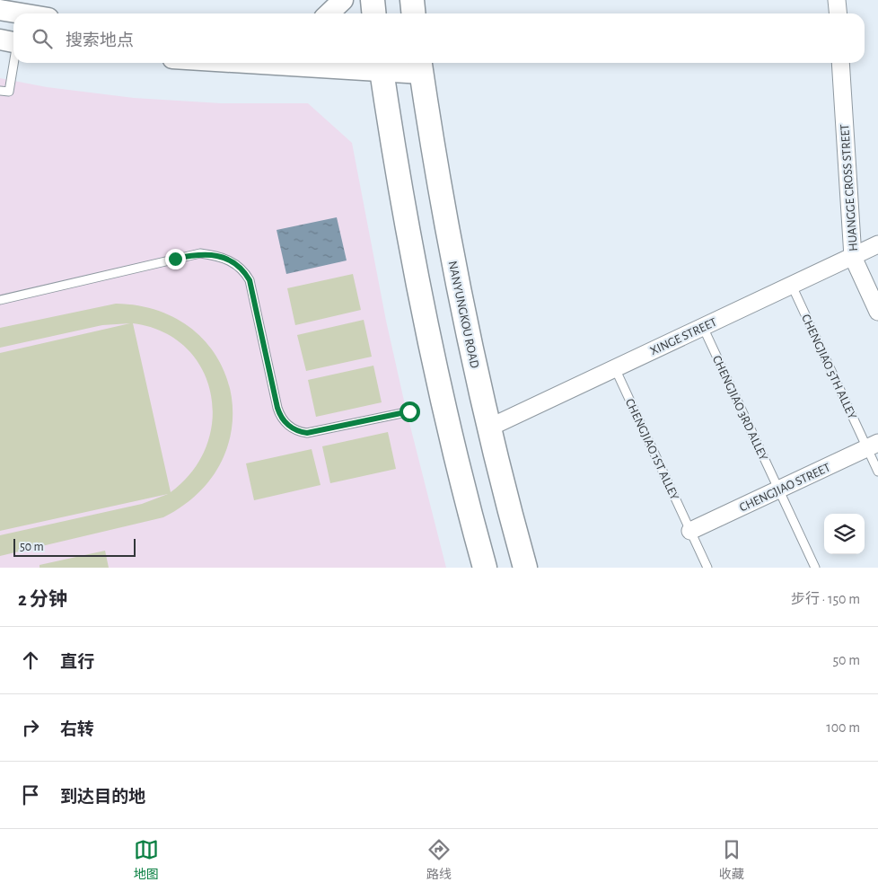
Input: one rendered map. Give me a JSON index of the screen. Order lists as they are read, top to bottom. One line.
{"streets":{"main road":["NANYUNGKOU ROAD"],"street":["HUANGGE CROSS STREET","XINGE STREET","CHENGJIAO STREET"],"lane":["CHENGJIAO 5TH ALLEY","CHENGJIAO 3RD ALLEY","CHENGJIAO 1ST ALLEY"]},"crossings":[["HUANGGE CROSS STREET","XINGE STREET"],["NANYUNGKOU ROAD","XINGE STREET"],["XINGE STREET","CHENGJIAO 5TH ALLEY"],["XINGE STREET","CHENGJIAO 3RD ALLEY"],["XINGE STREET","CHENGJIAO 1ST ALLEY"],["CHENGJIAO 5TH ALLEY","CHENGJIAO STREET"],["CHENGJIAO 3RD ALLEY","CHENGJIAO STREET"],["CHENGJIAO 1ST ALLEY","CHENGJIAO STREET"]],"scale_bar":"50 m","page":{"search":"搜索地点","scale":"50 m","heading":["2 分钟","步行 · 150 m"],"list":[["直行","50 m"],["右转","100 m"],"到达目的地"],"nav":["地图","路线","收藏"]}}
